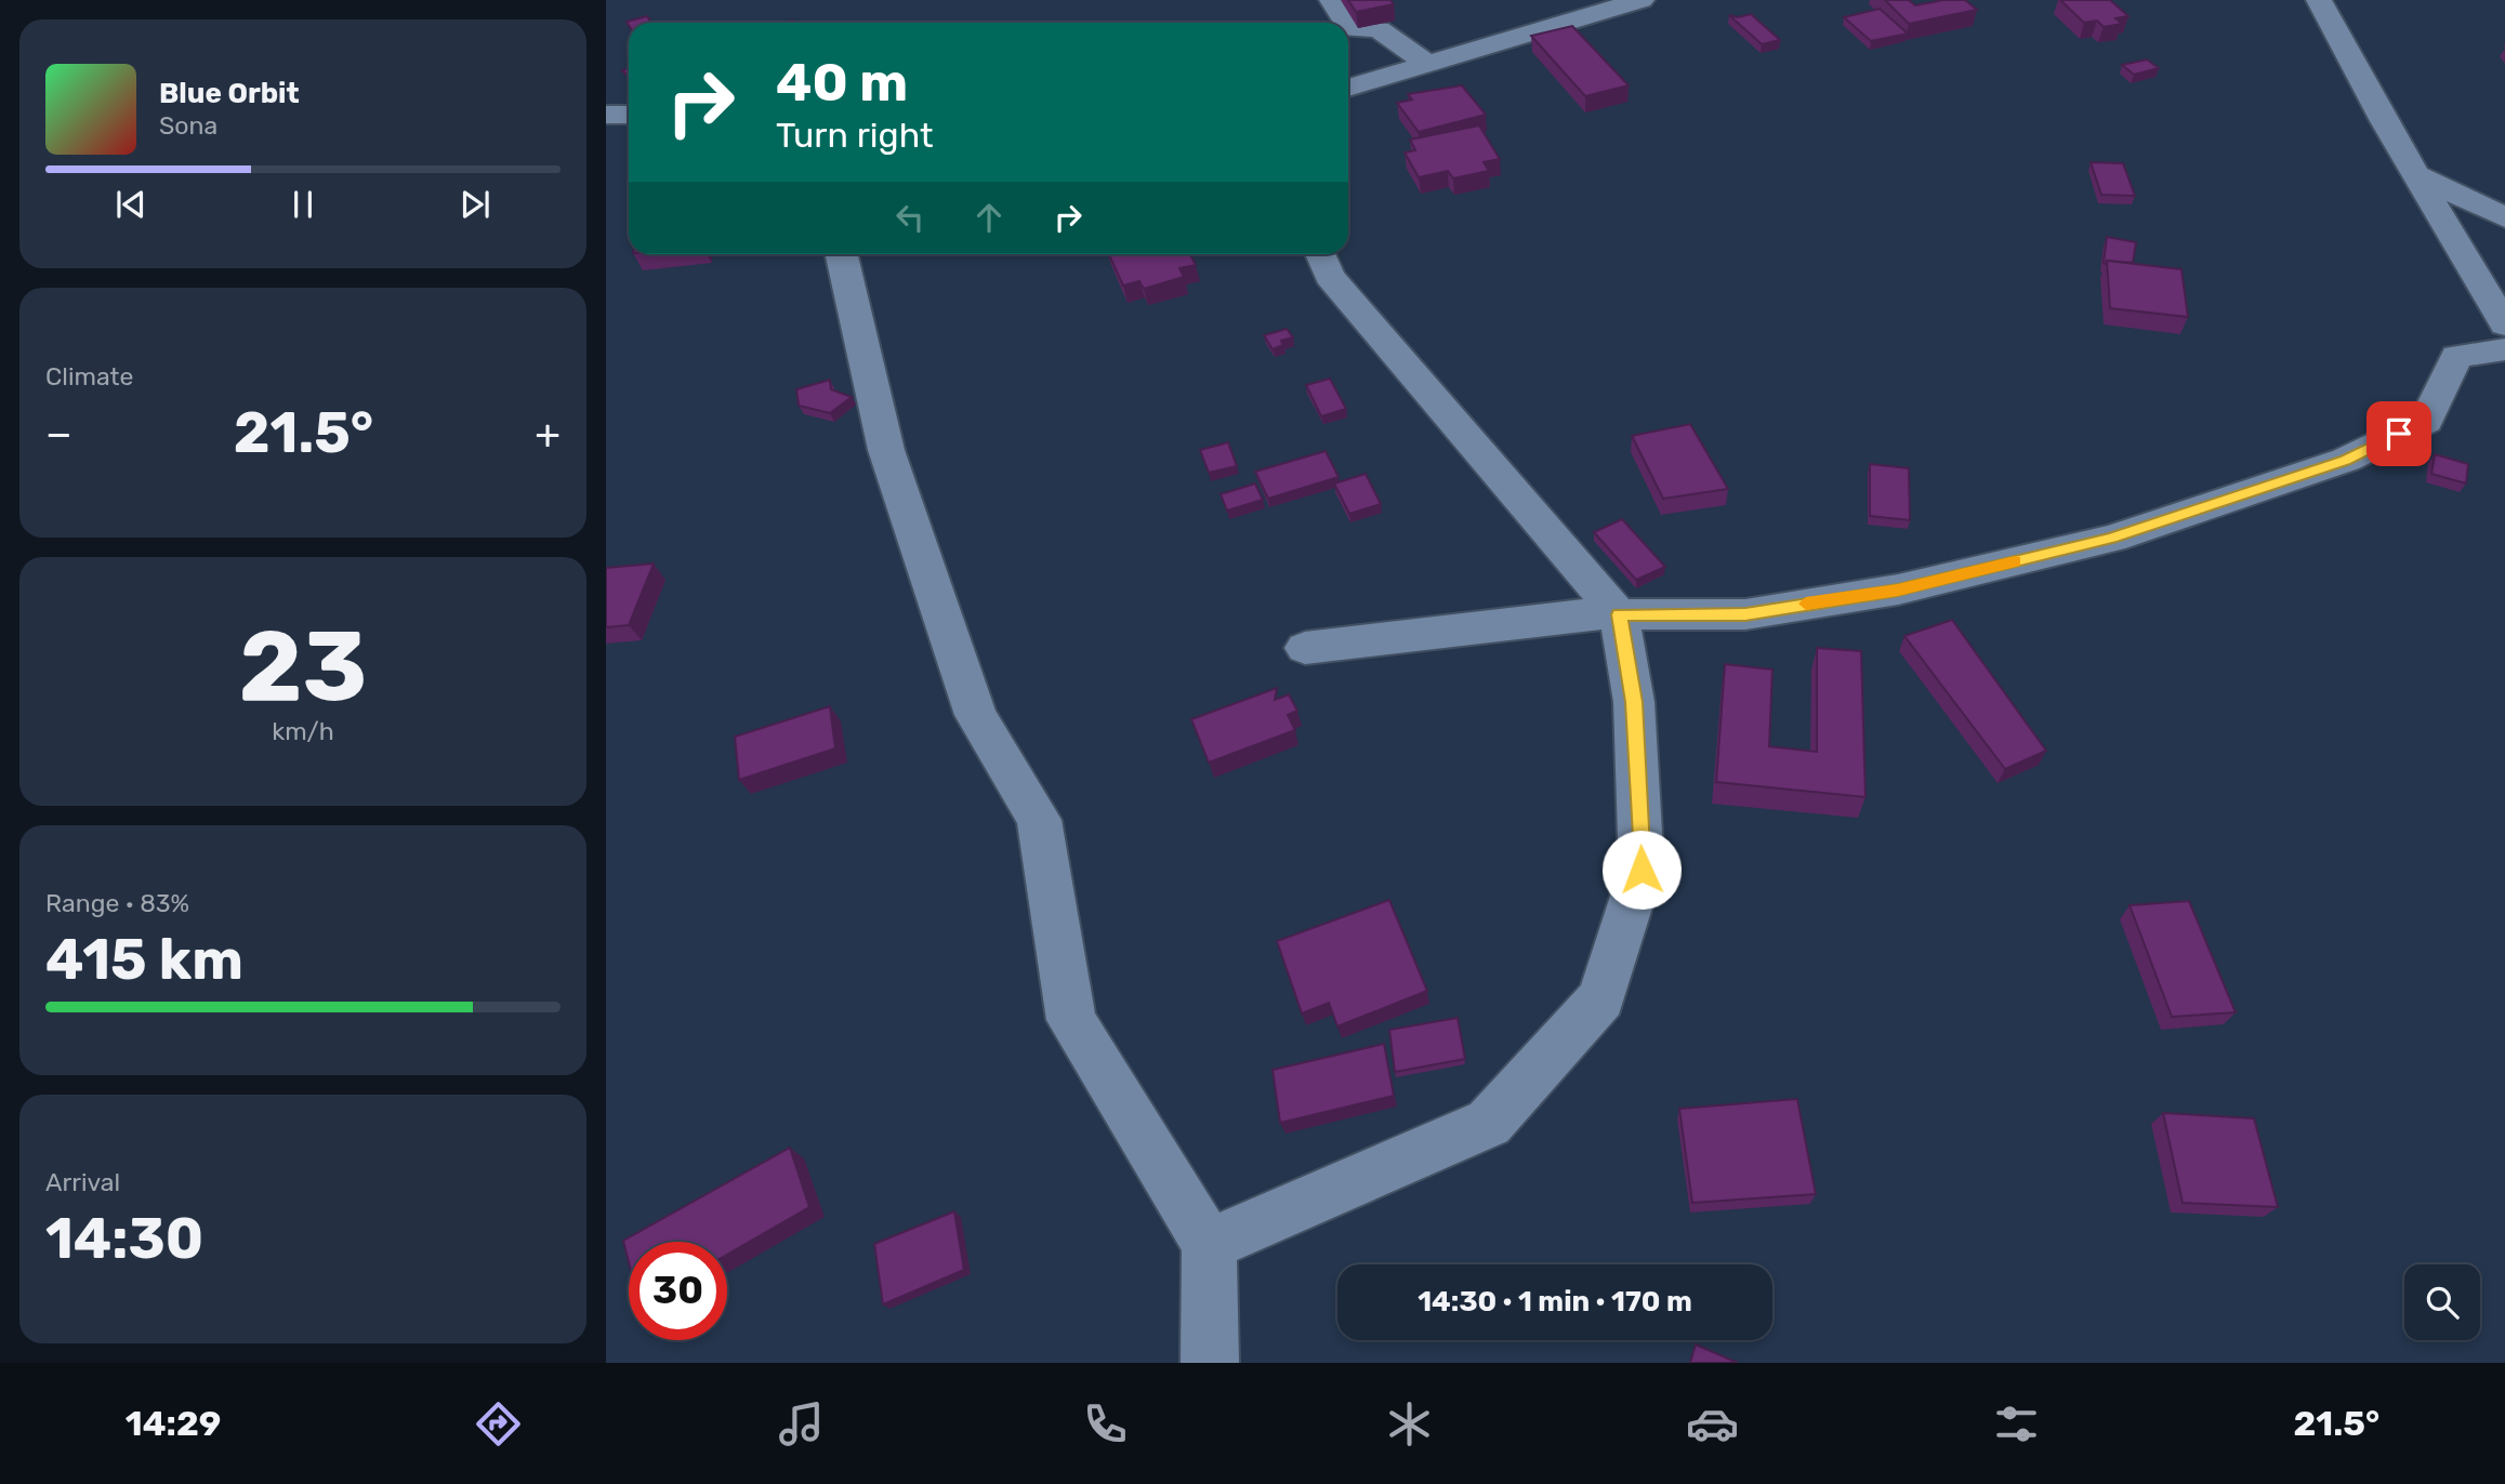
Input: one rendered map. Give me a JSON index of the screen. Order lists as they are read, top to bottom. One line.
{"page":{"turn":["40 m","Turn right"],"song":["Blue Orbit","Sona"],"tile":["Climate",["23","km/h"],["Range · 83%","415 km"],["Arrival","14:30"]],"heat":["−","21.5°","+"],"limit":"30","trip":"14:30 · 1 min · 170 m","tabs":["14:29","21.5°"]}}
